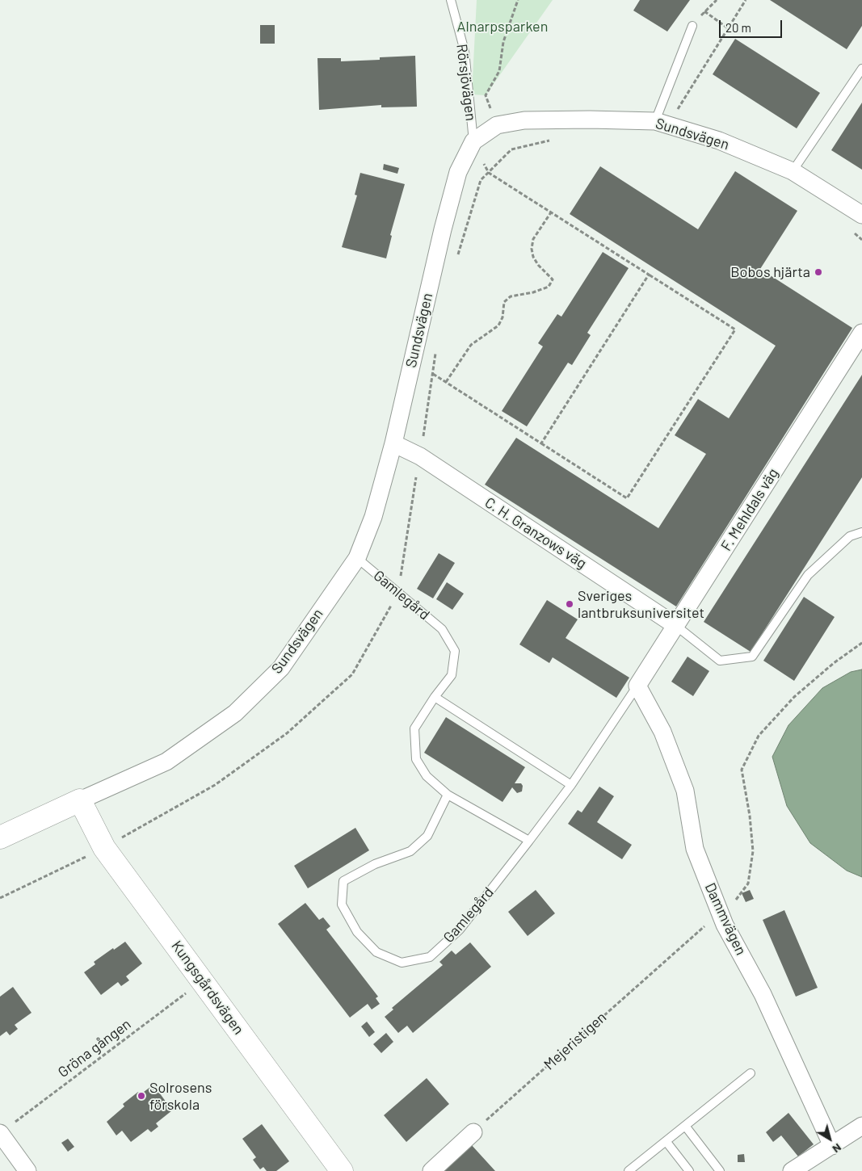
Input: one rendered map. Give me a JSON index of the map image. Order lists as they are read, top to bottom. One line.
{"streets":{"street":["Sundsvägen","F. Mehldals väg","C. H. Granzows väg","Dammvägen","Kungsgårdsvägen"],"lane":["Rörsjövägen","Gamlegård"],"path":["Mejeristigen","Gröna gången"]},"crossings":[["Rörsjövägen","Sundsvägen"],["Sundsvägen","C. H. Granzows väg"],["Sundsvägen","Gamlegård"],["Sundsvägen","Kungsgårdsvägen"],["F. Mehldals väg","C. H. Granzows väg"],["F. Mehldals väg","Gamlegård"],["F. Mehldals väg","Dammvägen"],["Gamlegård","Dammvägen"],["Dammvägen","Mejeristigen"],["Kungsgårdsvägen","Gröna gången"]],"parks":["Alnarpsparken"],"places":["Bobos hjärta","Sveriges lantbruksuniversitet","Solrosens förskola"],"scale_bar":"20 m","north":"bottom right"}
